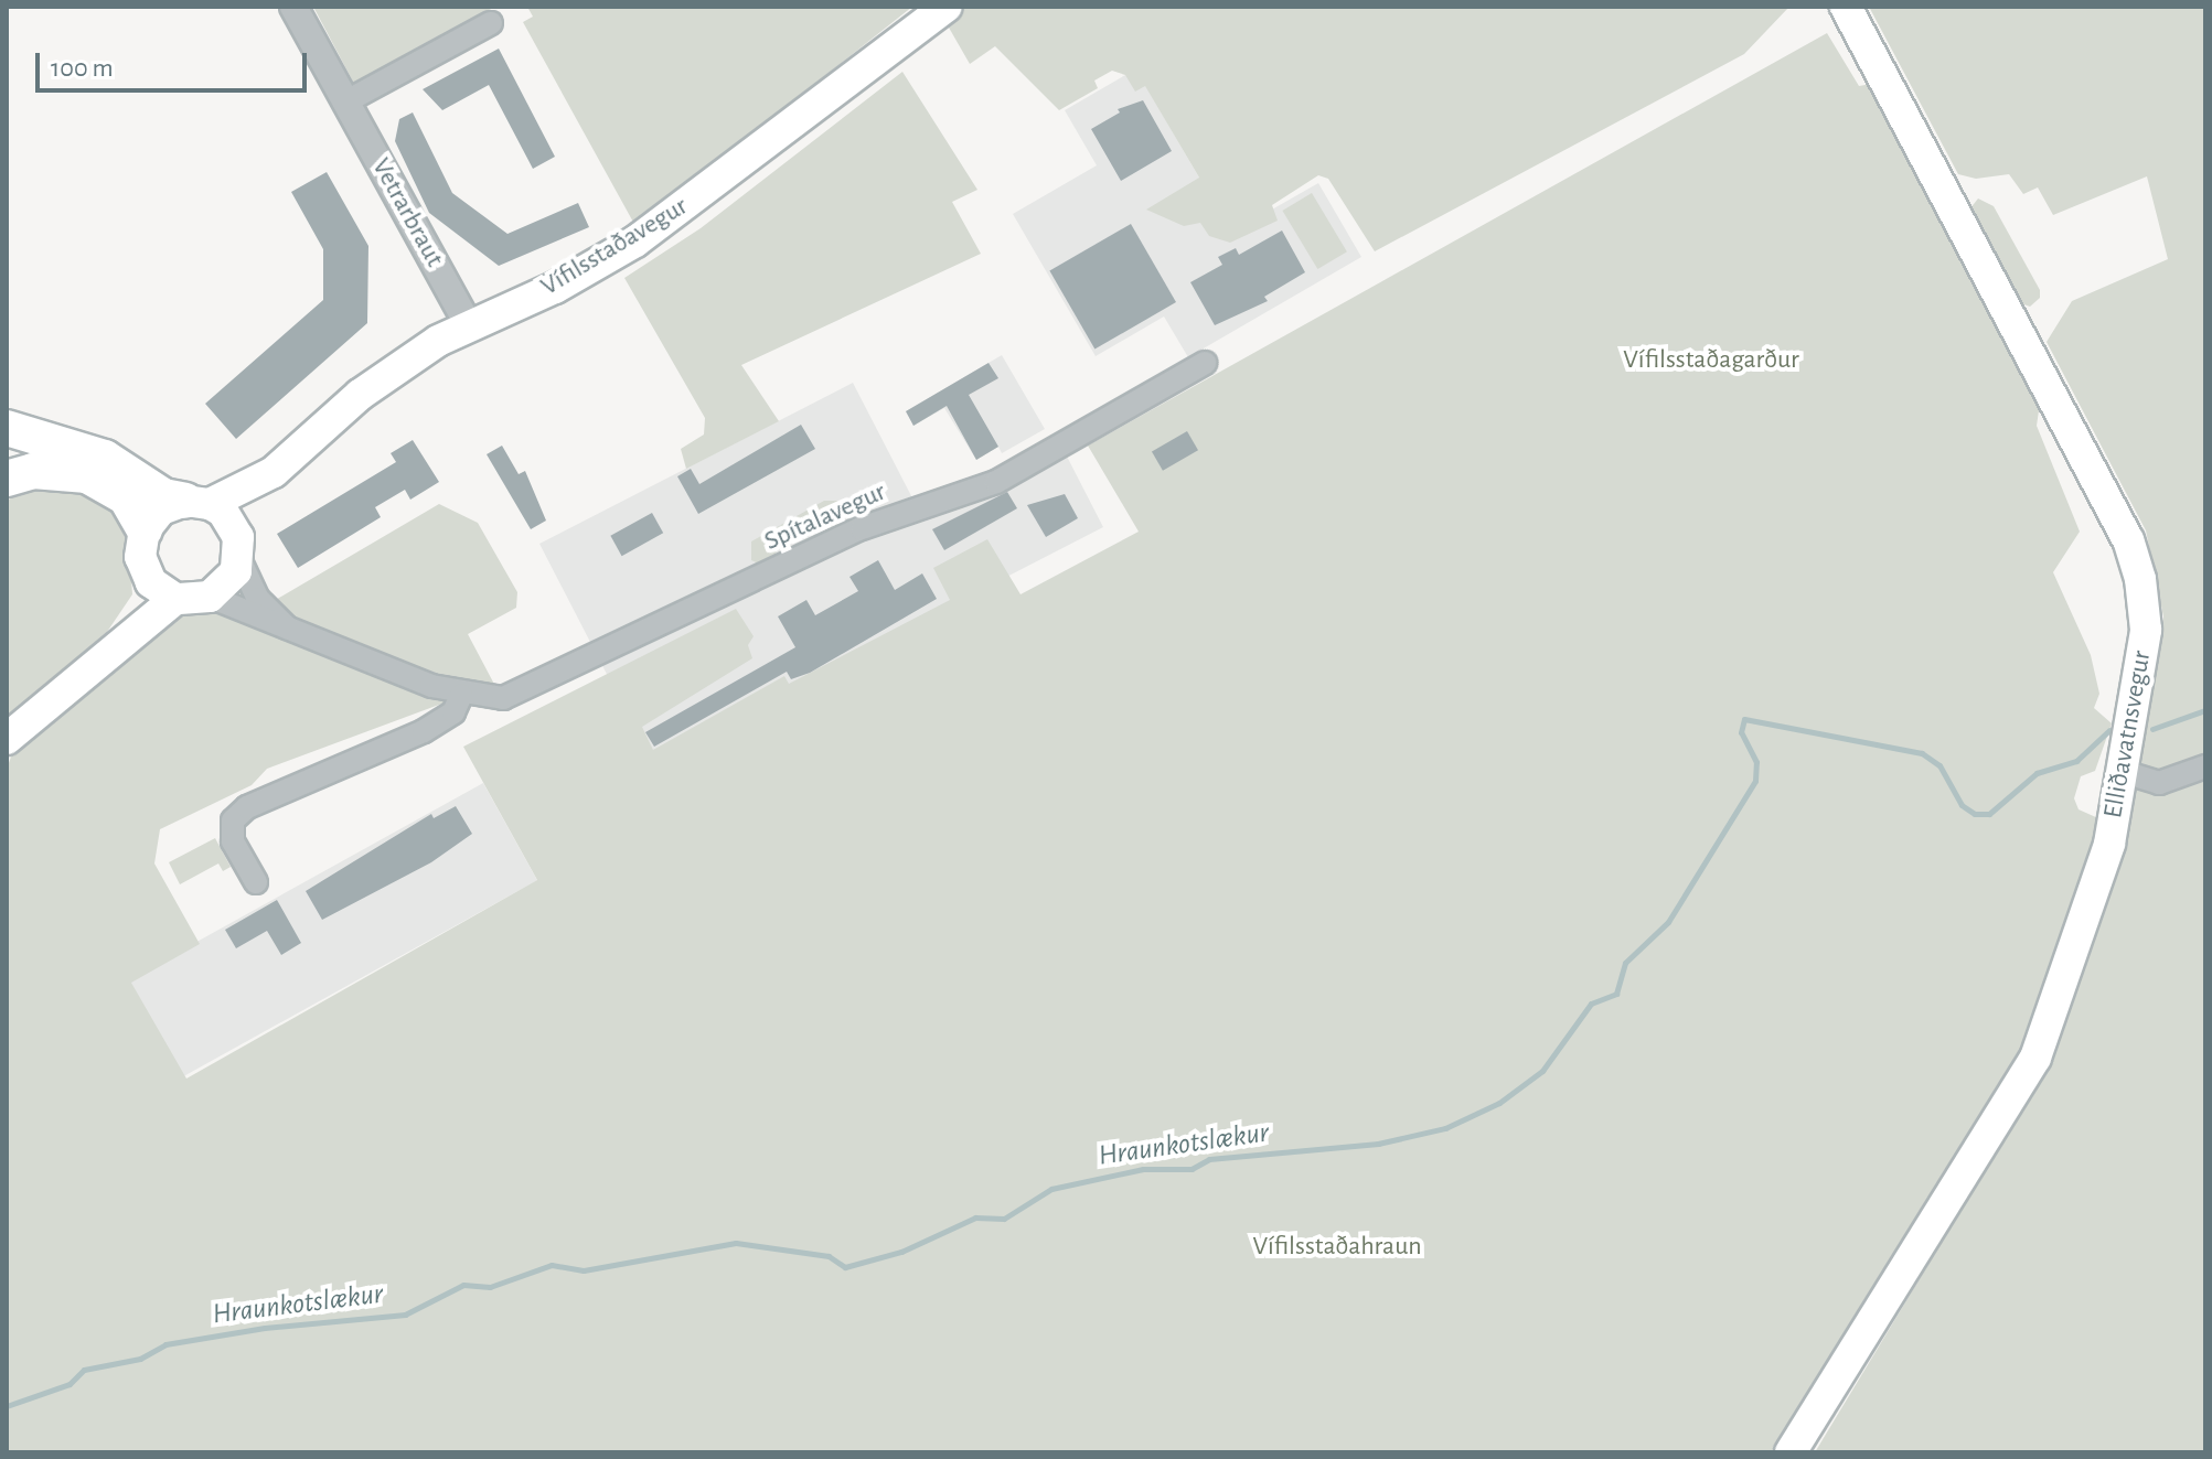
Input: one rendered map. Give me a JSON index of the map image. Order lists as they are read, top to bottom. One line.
{"streets":{"main road":["Vífilsstaðavegur","Elliðavatnsvegur"],"street":["Vetrarbraut","Spítalavegur"]},"crossings":[["Vetrarbraut","Vífilsstaðavegur"],["Vífilsstaðavegur","Spítalavegur"]],"water":["Hraunkotslækur"],"parks":["Vífilsstaðagarður","Vífilsstaðahraun"],"scale_bar":"100 m"}
